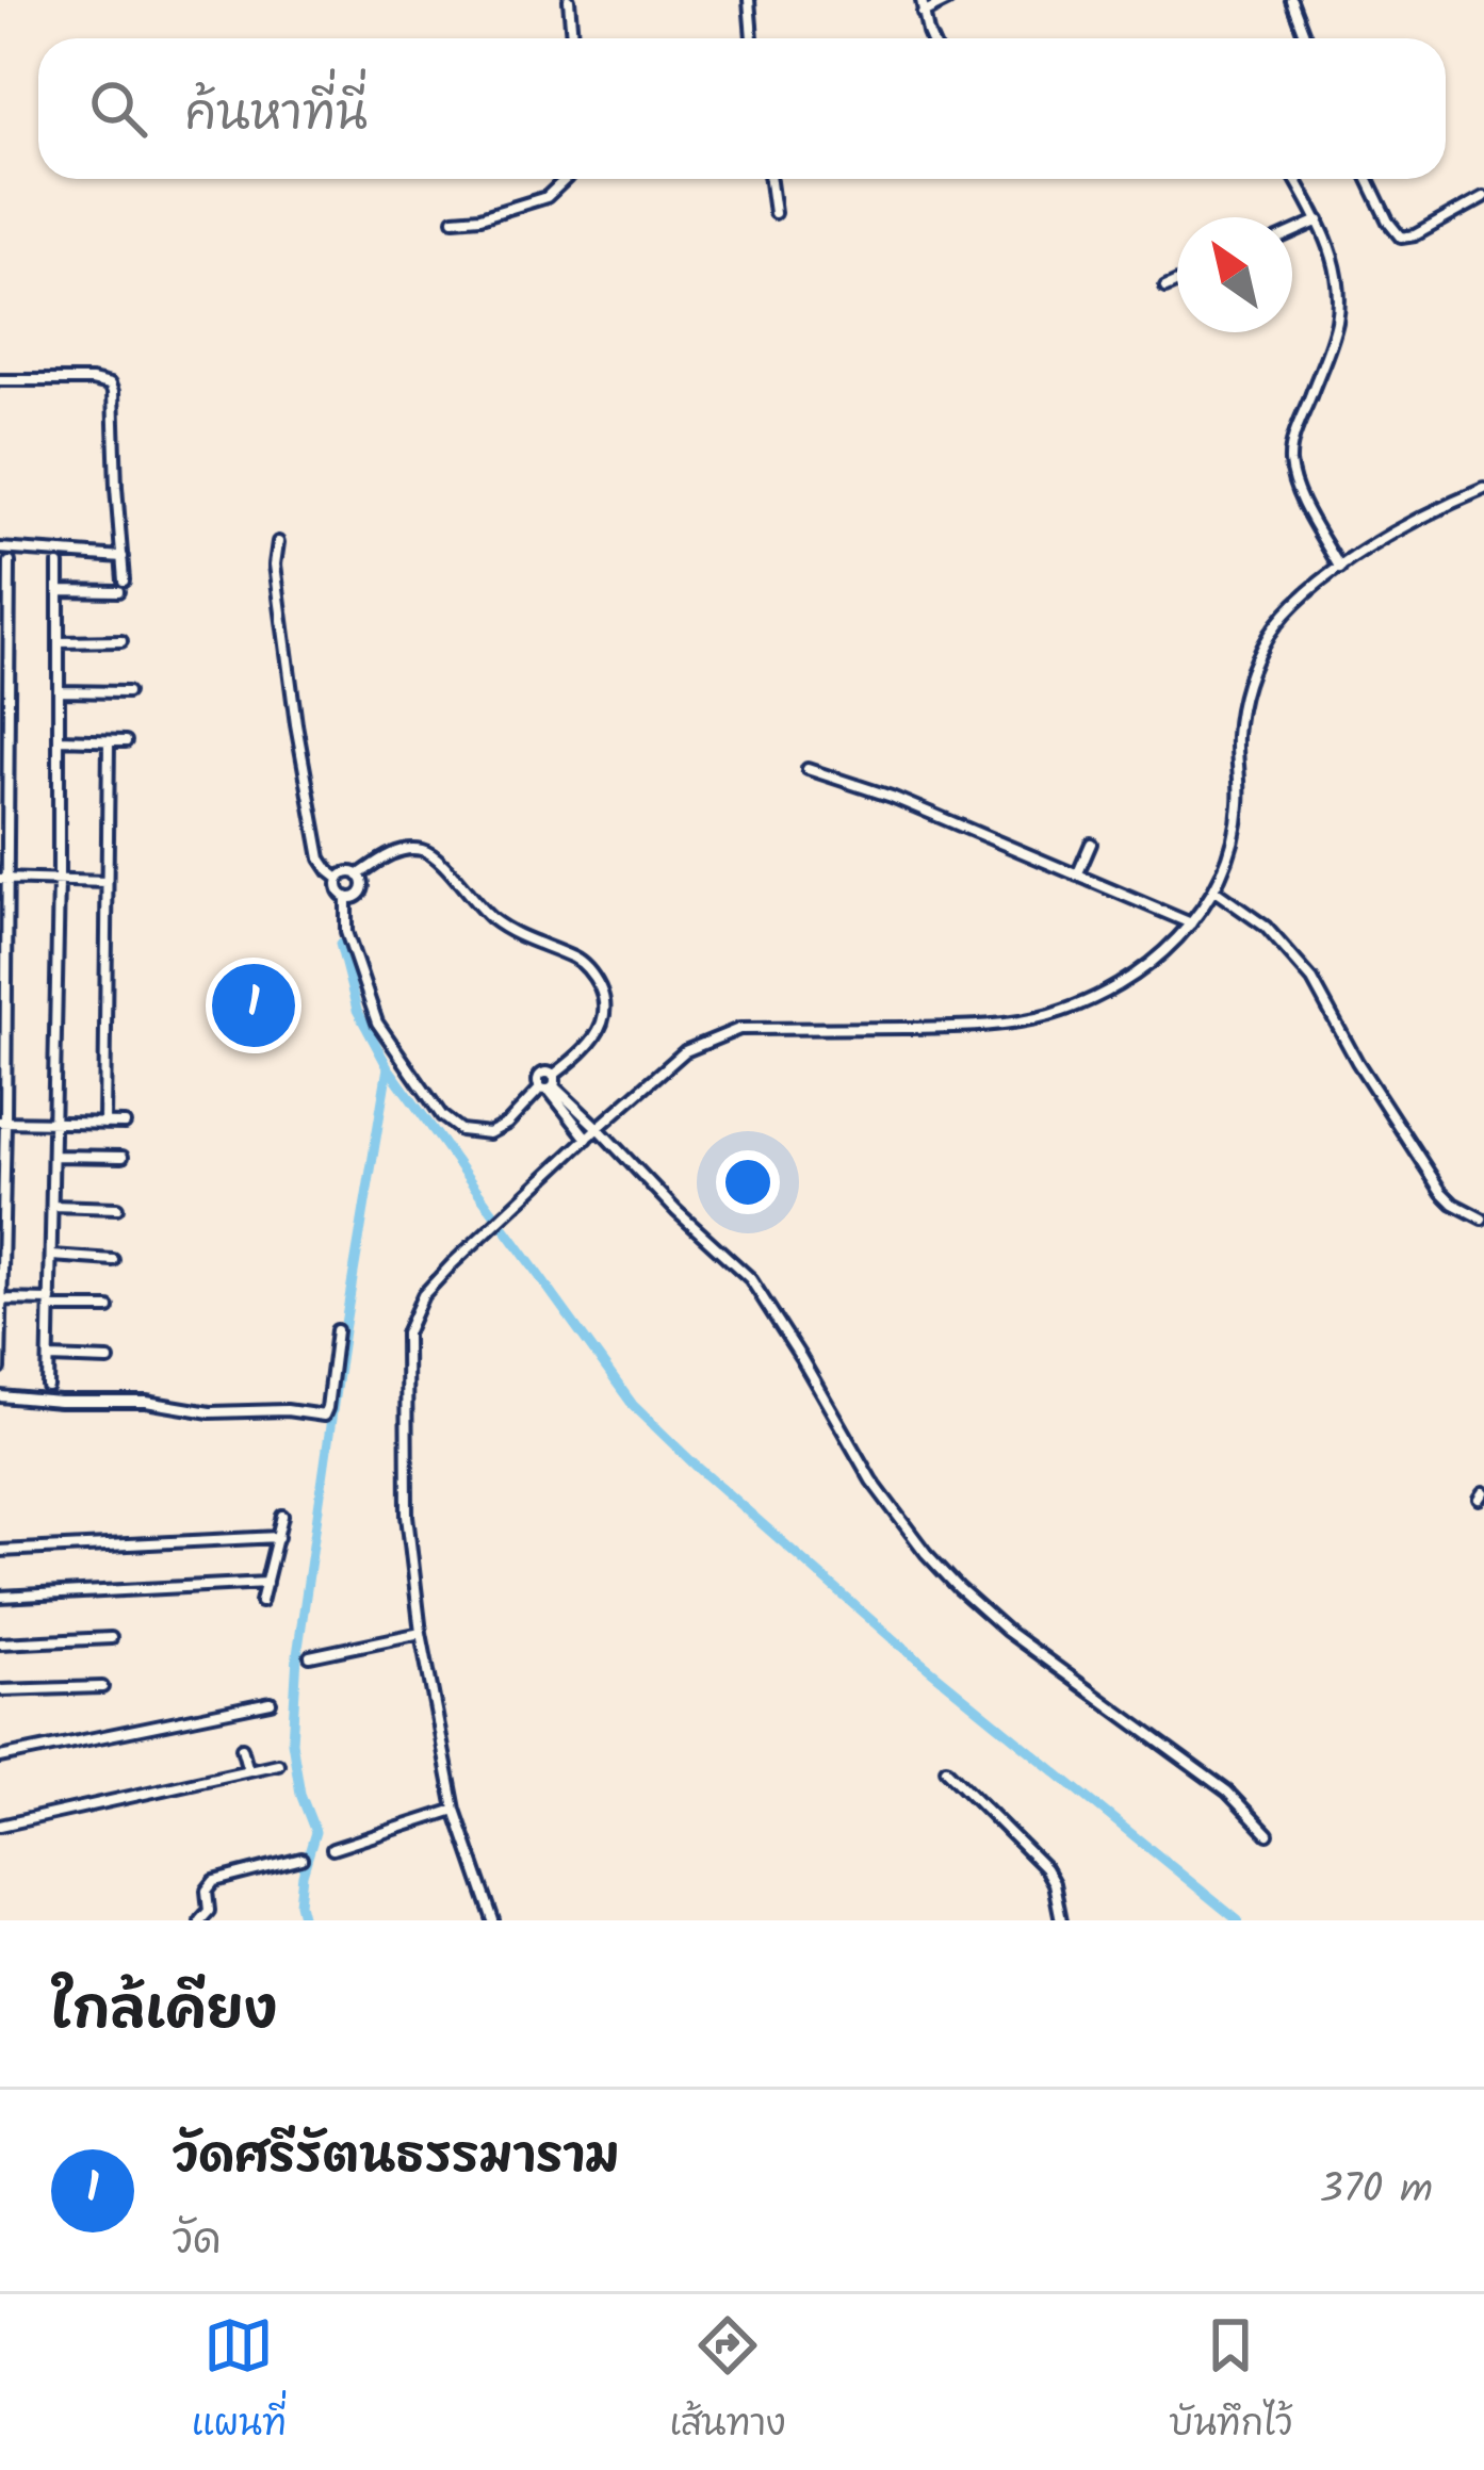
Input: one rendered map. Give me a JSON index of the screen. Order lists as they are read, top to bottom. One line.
{"north":"top left","page":{"search":"ค้นหาที่นี่","pins":"1","heading":"ใกล้เคียง","list":[{"mark":"1","name":"วัดศรีรัตนธรรมาราม","note":"วัด","value":"370 m"}],"nav":["แผนที่","เส้นทาง","บันทึกไว้"]}}
